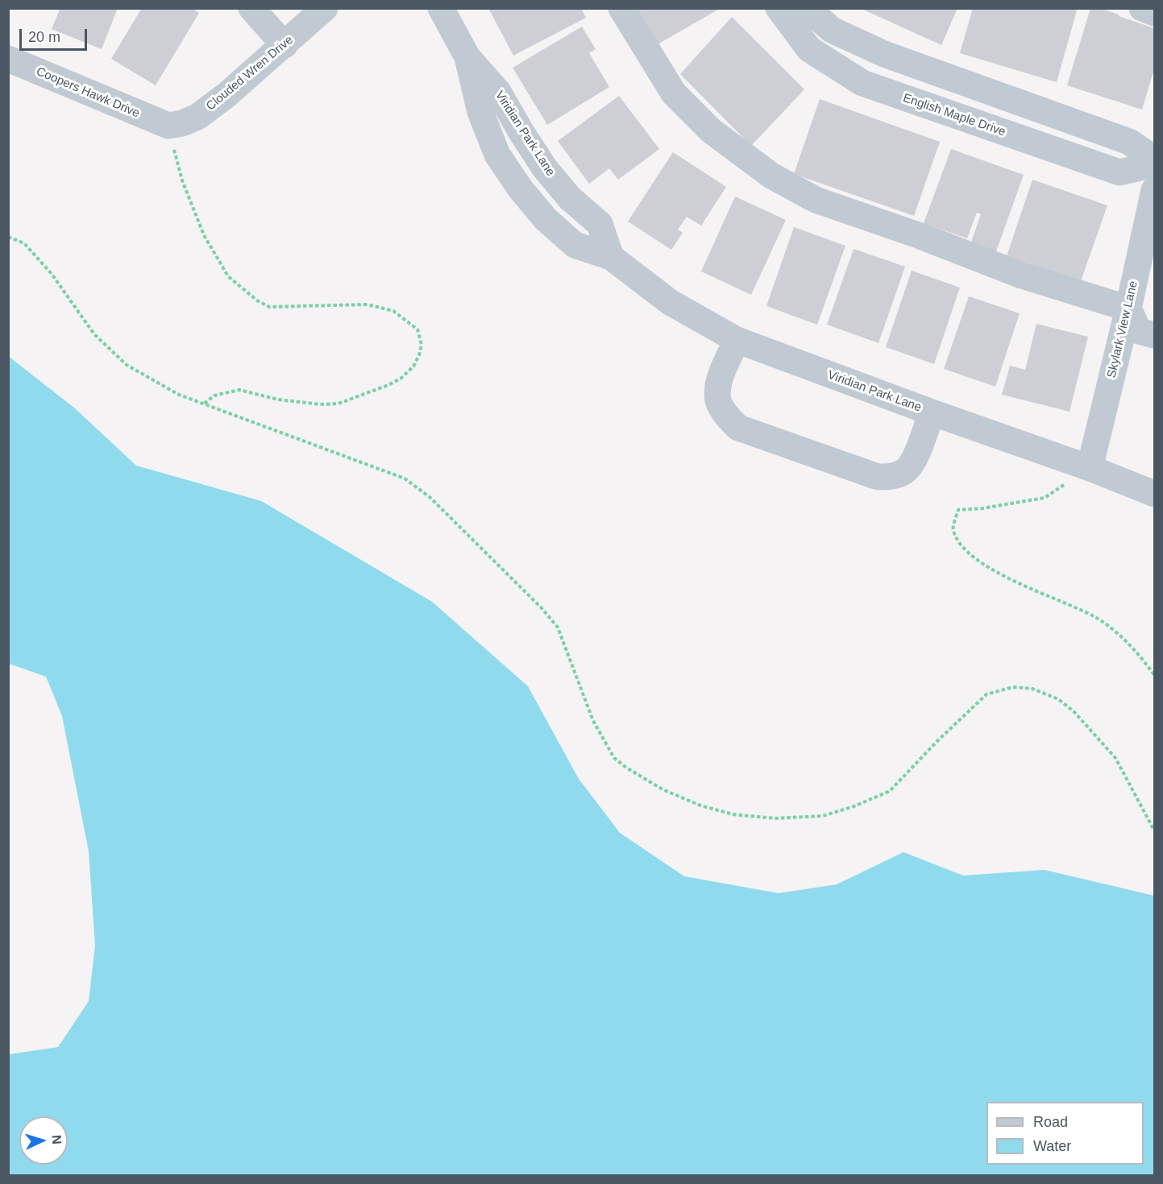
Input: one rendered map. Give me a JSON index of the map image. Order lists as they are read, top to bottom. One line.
{"streets":{"street":["Clouded Wren Drive","Coopers Hawk Drive","English Maple Drive","Viridian Park Lane","Skylark View Lane"]},"crossings":[["Clouded Wren Drive","Coopers Hawk Drive"],["Viridian Park Lane","Skylark View Lane"]],"legend":["Road","Water"],"scale_bar":"20 m","north":"right"}
